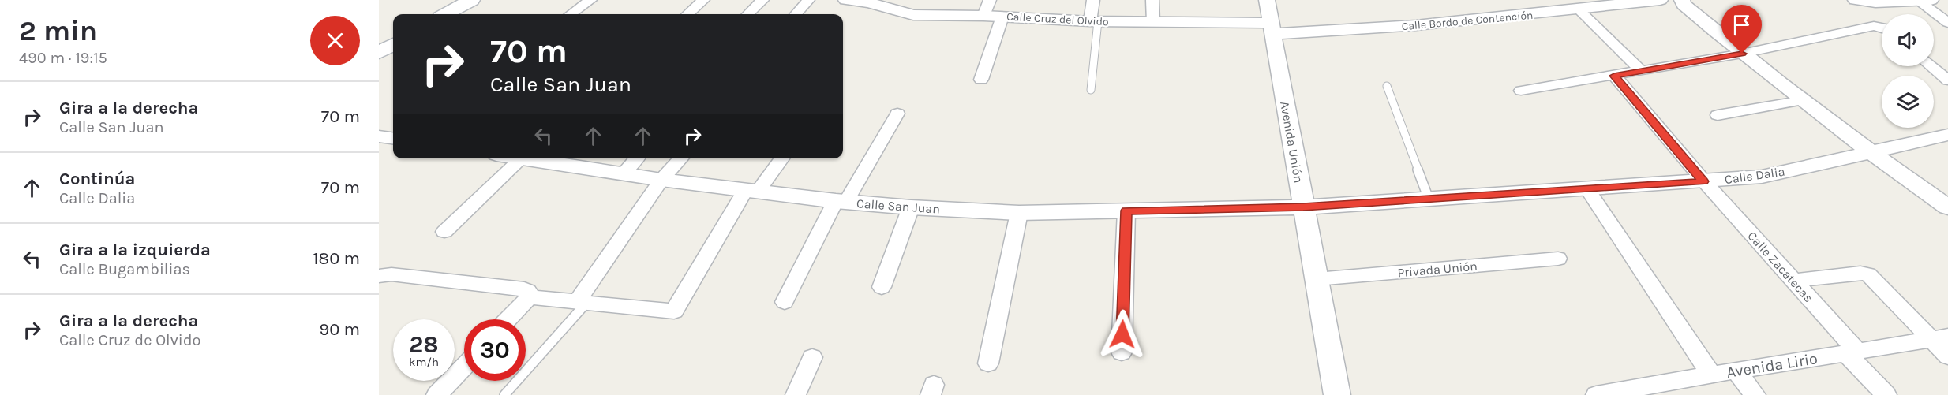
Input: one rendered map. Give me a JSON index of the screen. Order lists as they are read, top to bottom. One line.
{"streets":{"street":["Calle Cruz del Olvido","Calle Bordo de Contención","Avenida Unión","Calle Dalia","Calle San Juan","Calle Zacatecas","Privada Unión","Avenida Lirio"]},"crossings":[["Calle Cruz del Olvido","Calle Bordo de Contención"],["Calle Cruz del Olvido","Avenida Unión"],["Calle Bordo de Contención","Avenida Unión"],["Avenida Unión","Calle Dalia"],["Avenida Unión","Calle San Juan"],["Avenida Unión","Privada Unión"],["Calle Dalia","Calle San Juan"],["Calle Dalia","Calle Zacatecas"],["Calle Zacatecas","Avenida Lirio"]],"page":{"heading":["2 min","490 m · 19:15"],"turn":["70 m","Calle San Juan"],"list":[{"name":"Gira a la derecha","note":"Calle San Juan","value":"70 m"},{"name":"Continúa","note":"Calle Dalia","value":"70 m"},{"name":"Gira a la izquierda","note":"Calle Bugambilias","value":"180 m"},{"name":"Gira a la derecha","note":"Calle Cruz de Olvido","value":"90 m"}],"speed":"28 km/h","limit":"30"}}
